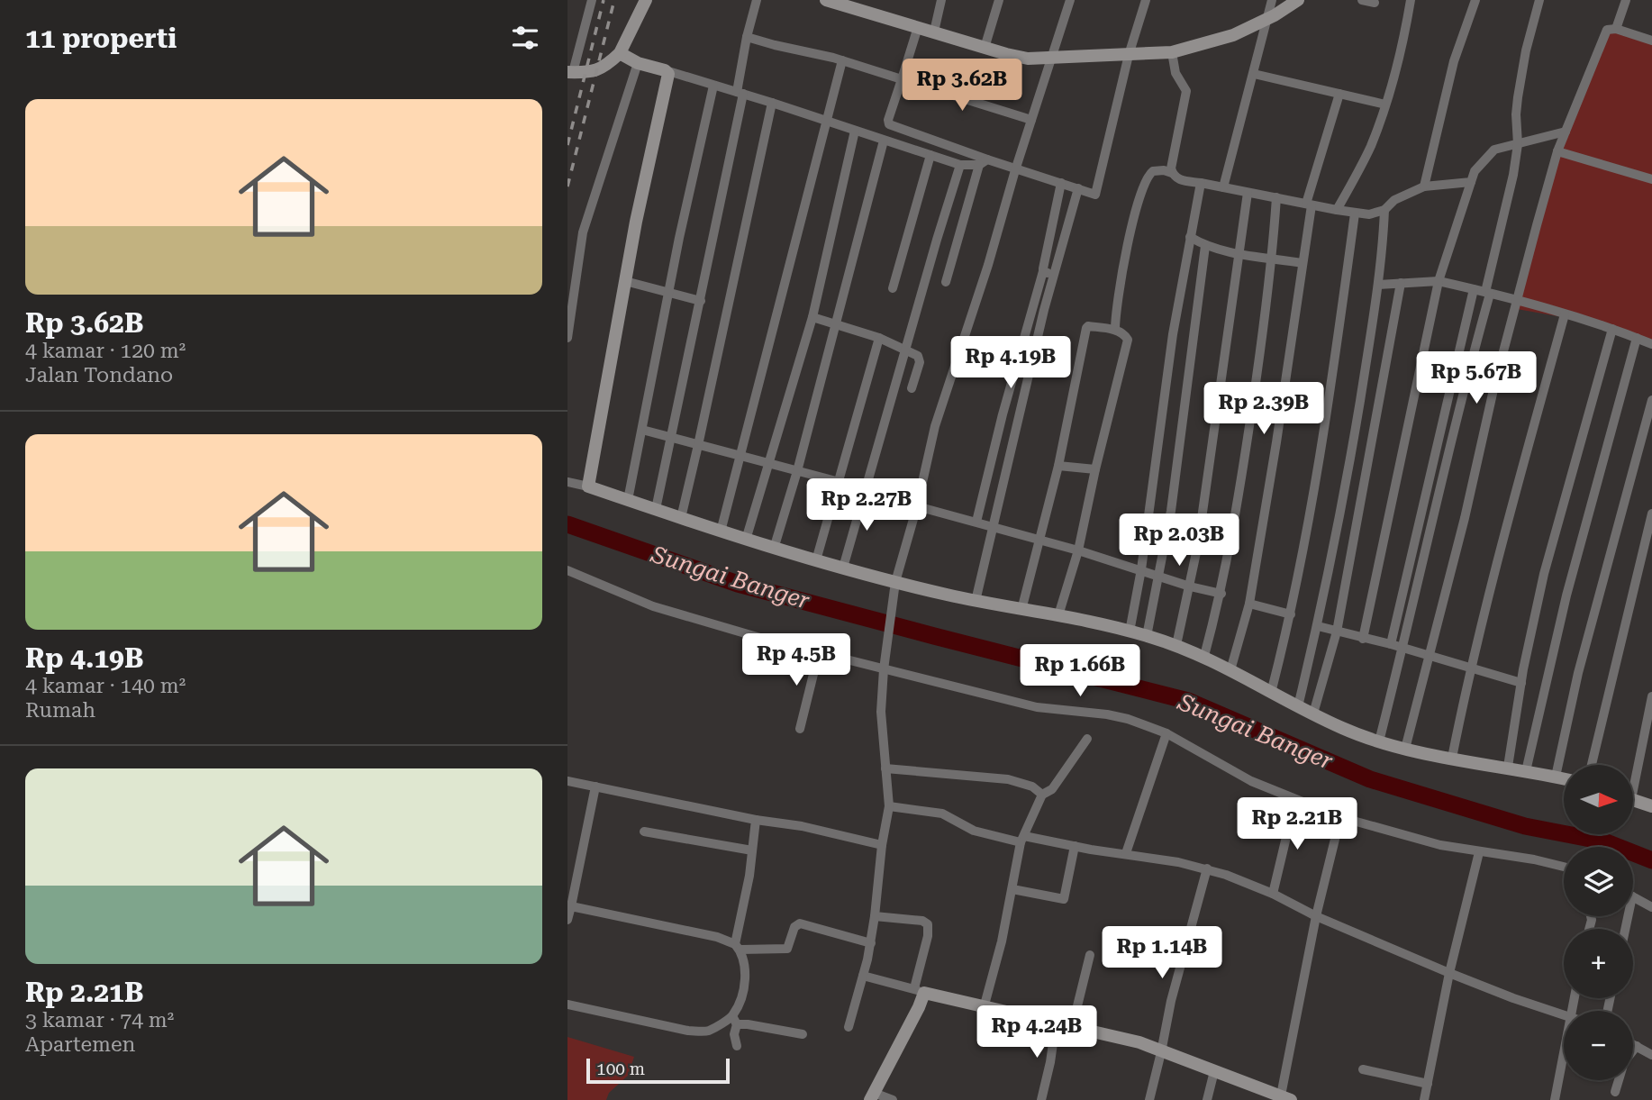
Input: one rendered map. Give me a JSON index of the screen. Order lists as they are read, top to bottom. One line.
{"water":["Sungai Banger"],"scale_bar":"100 m","north":"right","page":{"heading":"11 properti","price":["Rp 3.62B","Rp 4.19B","Rp 5.67B","Rp 2.39B","Rp 2.27B","Rp 2.03B","Rp 4.5B","Rp 1.66B","Rp 2.21B","Rp 1.14B","Rp 4.24B"],"list":[{"name":"Rp 3.62B","note":"4 kamar · 120 m² · Jalan Tondano"},{"name":"Rp 4.19B","note":"4 kamar · 140 m² · Rumah"},{"name":"Rp 2.21B","note":"3 kamar · 74 m² · Apartemen"}],"map_buttons":["+","−"],"scale":"100 m"}}
